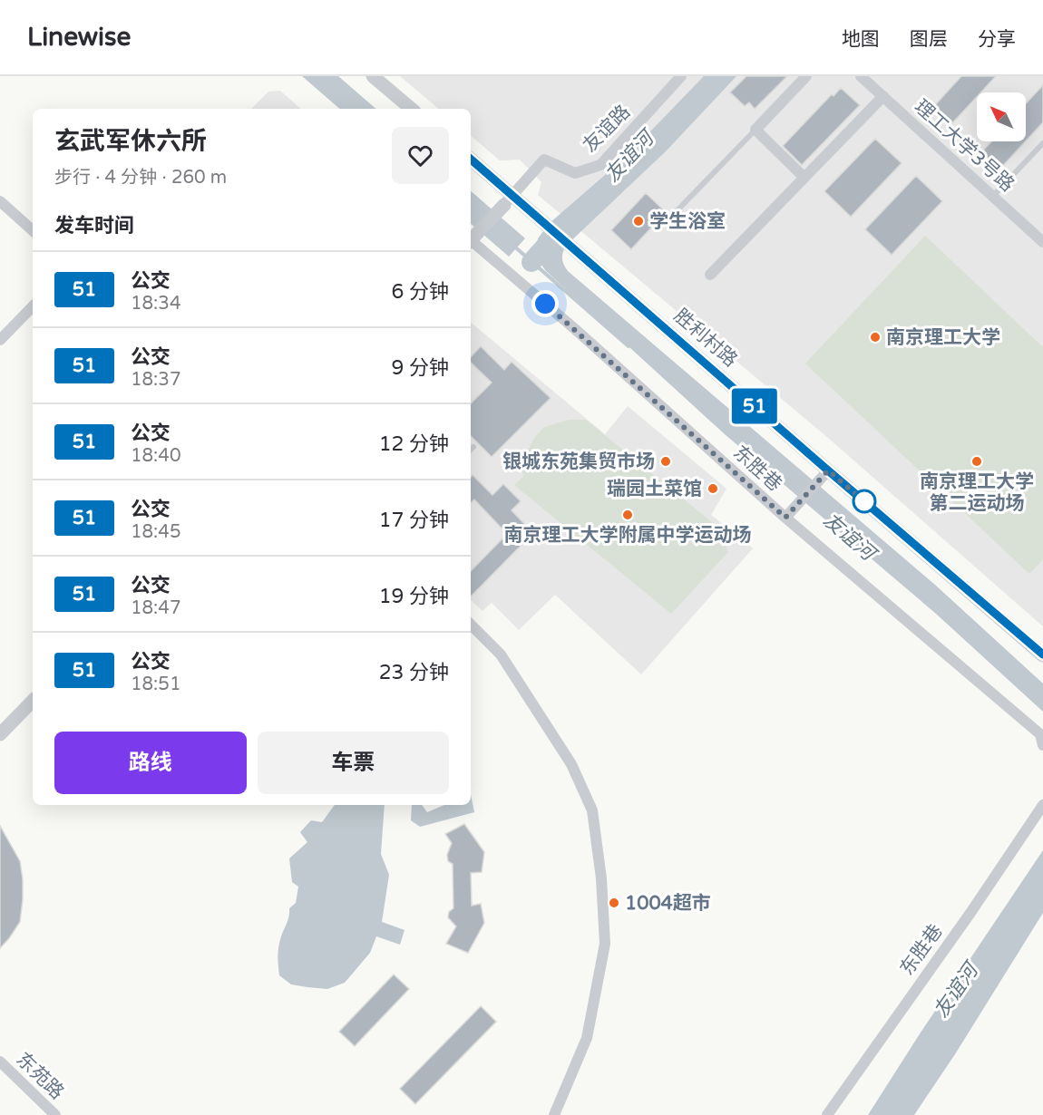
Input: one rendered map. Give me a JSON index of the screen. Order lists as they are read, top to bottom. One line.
{"streets":{"street":["友谊路","理工大学3号路","胜利村路","东胜巷","东苑路"]},"crossings":[["友谊路","胜利村路"]],"water":["友谊河"],"places":["学生浴室","南京理工大学","银城东苑集贸市场","南京理工大学 第二运动场","瑞园土菜馆","南京理工大学附属中学运动场","1004超市"],"lines":["bus line 51"],"north":"top left","page":{"header":"Linewise","nav":["地图","图层","分享"],"on_map":"51","heading":[["玄武军休六所","步行 · 4 分钟 · 260 m"],"发车时间"],"list":[{"mark":"51","name":"公交","note":"18:34","value":"6 分钟"},{"mark":"51","name":"公交","note":"18:37","value":"9 分钟"},{"mark":"51","name":"公交","note":"18:40","value":"12 分钟"},{"mark":"51","name":"公交","note":"18:45","value":"17 分钟"},{"mark":"51","name":"公交","note":"18:47","value":"19 分钟"},{"mark":"51","name":"公交","note":"18:51","value":"23 分钟"}],"buttons":["路线","车票"]}}
